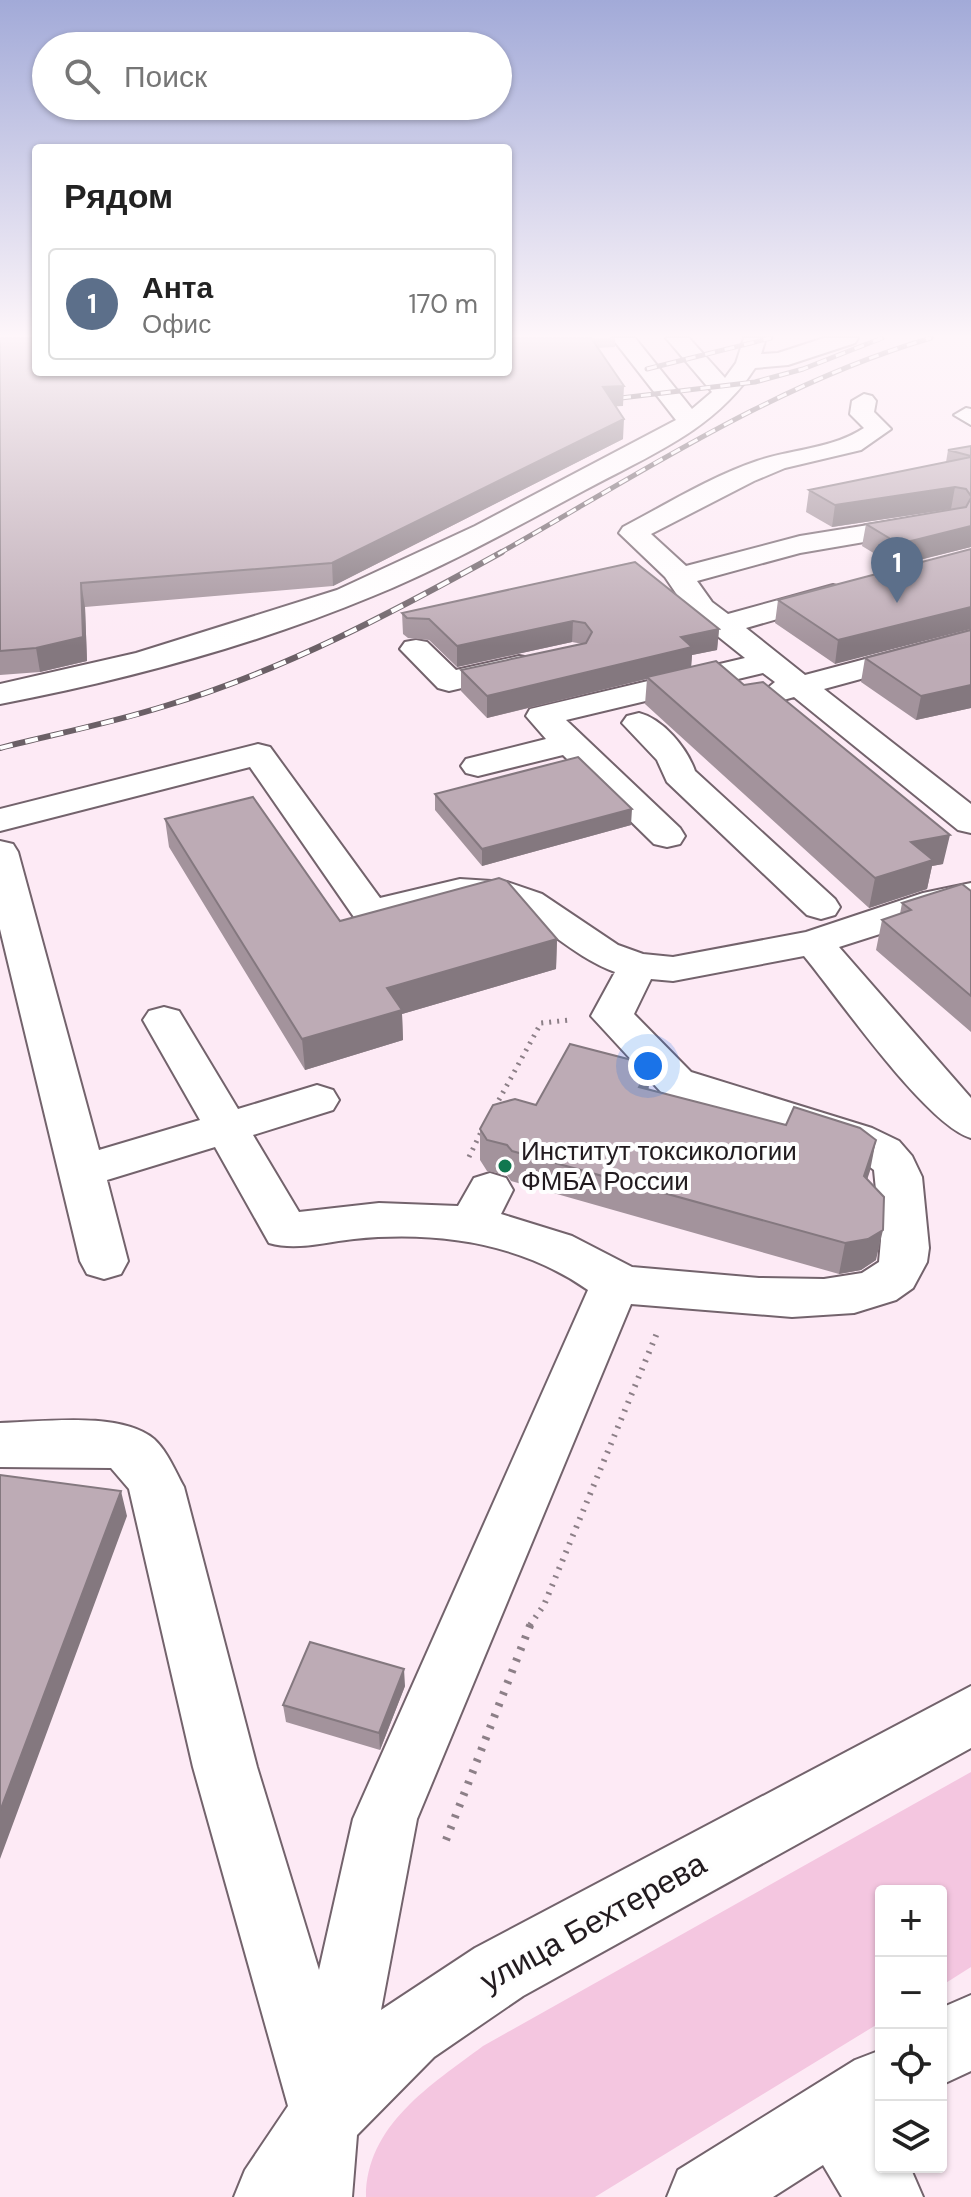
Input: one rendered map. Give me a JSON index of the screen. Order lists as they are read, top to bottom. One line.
{"streets":{"street":["улица Бехтерева"]},"places":["Институт токсикологии ФМБА России"],"page":{"search":"Поиск","heading":"Рядом","list":[{"mark":"1","name":"Анта","note":"Офис","value":"170 m"}],"pins":"1","map_buttons":["+","−"]}}
